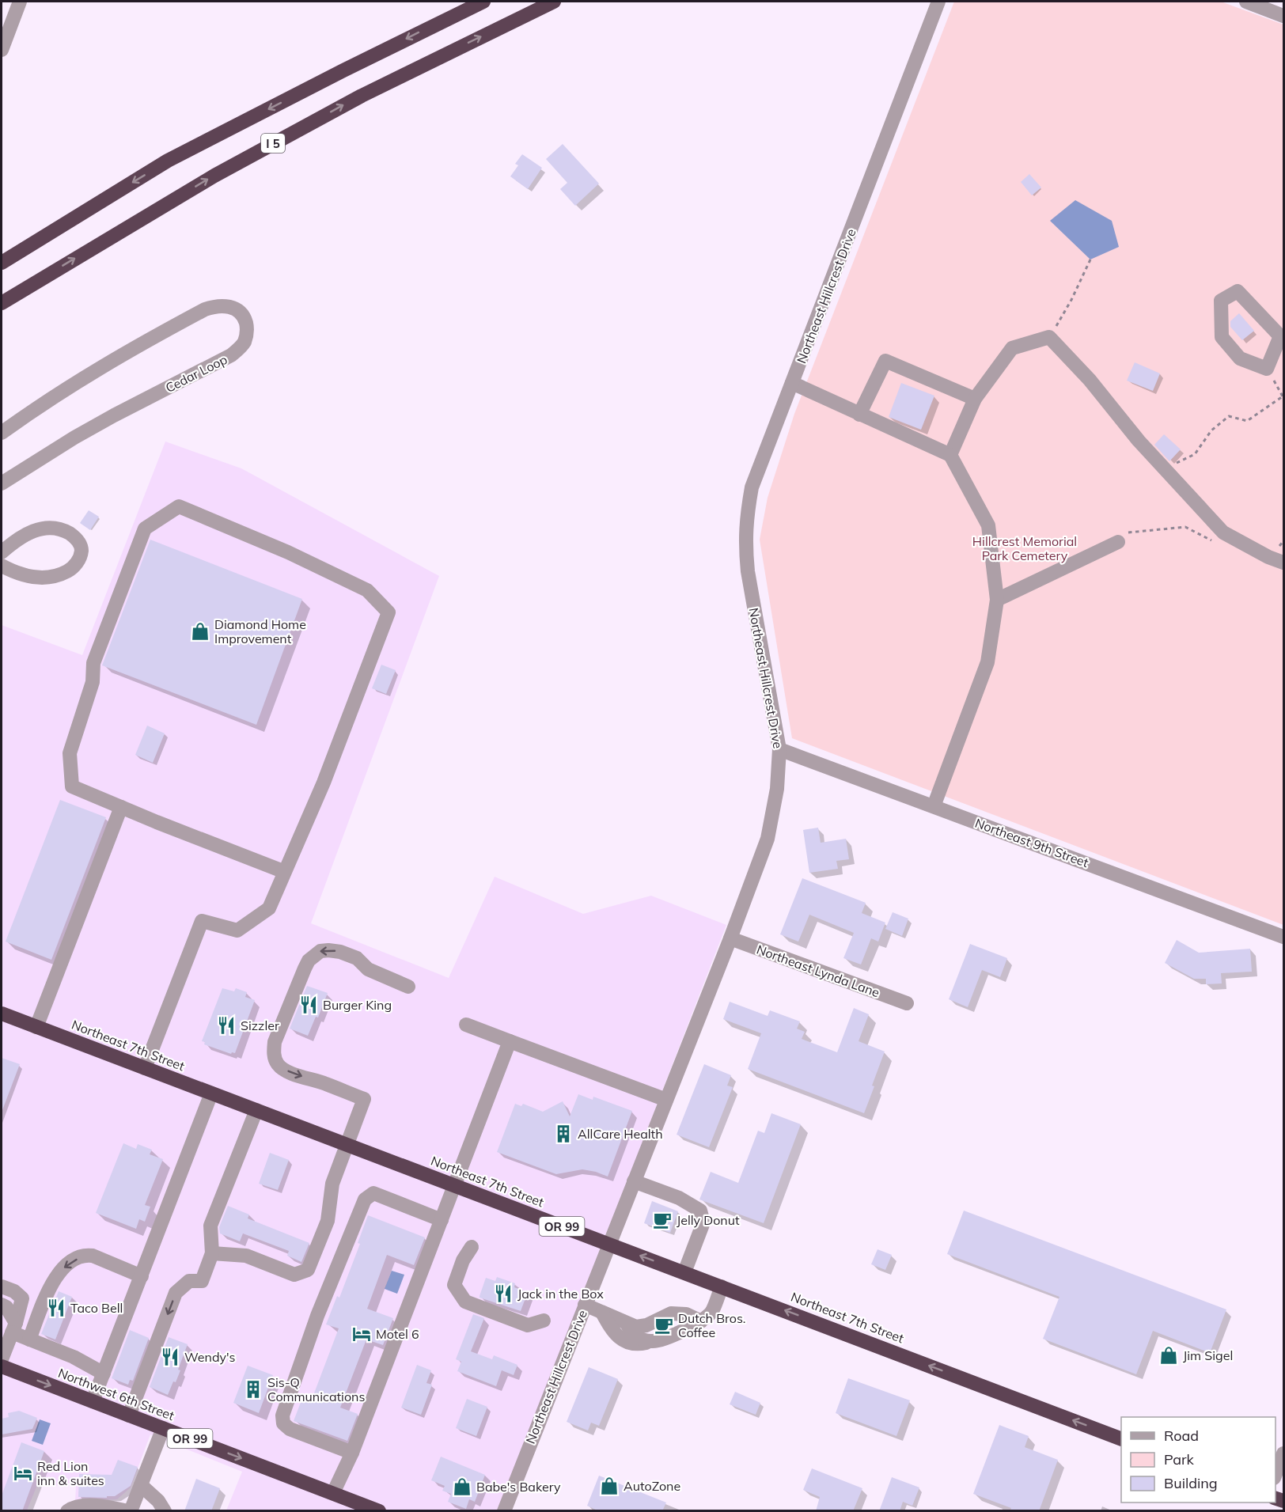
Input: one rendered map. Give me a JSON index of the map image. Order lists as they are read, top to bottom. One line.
{"streets":{"highway":["I 5","Northeast 7th Street","OR 99","Northwest 6th Street"],"street":["Northeast Hillcrest Drive","Cedar Loop","Northeast 9th Street","Northeast Lynda Lane"]},"crossings":[["Northeast Hillcrest Drive","Northeast 9th Street"],["Northeast Hillcrest Drive","Northeast Lynda Lane"],["Northeast Hillcrest Drive","Northeast 7th Street"]],"one_way":["Northeast 7th Street","Northwest 6th Street"],"parks":["Hillcrest Memorial Park Cemetery"],"places":{"shop":["Diamond Home Improvement","Jim Sigel","AutoZone","Babe's Bakery"],"restaurant":["Burger King","Sizzler","Jack in the Box","Taco Bell","Wendy's"],"building":["AllCare Health","Sis-Q Communications"],"cafe":["Jelly Donut","Dutch Bros. Coffee"],"hotel":["Motel 6","Red Lion inn & suites"]},"legend":["Road","Park","Building"]}
